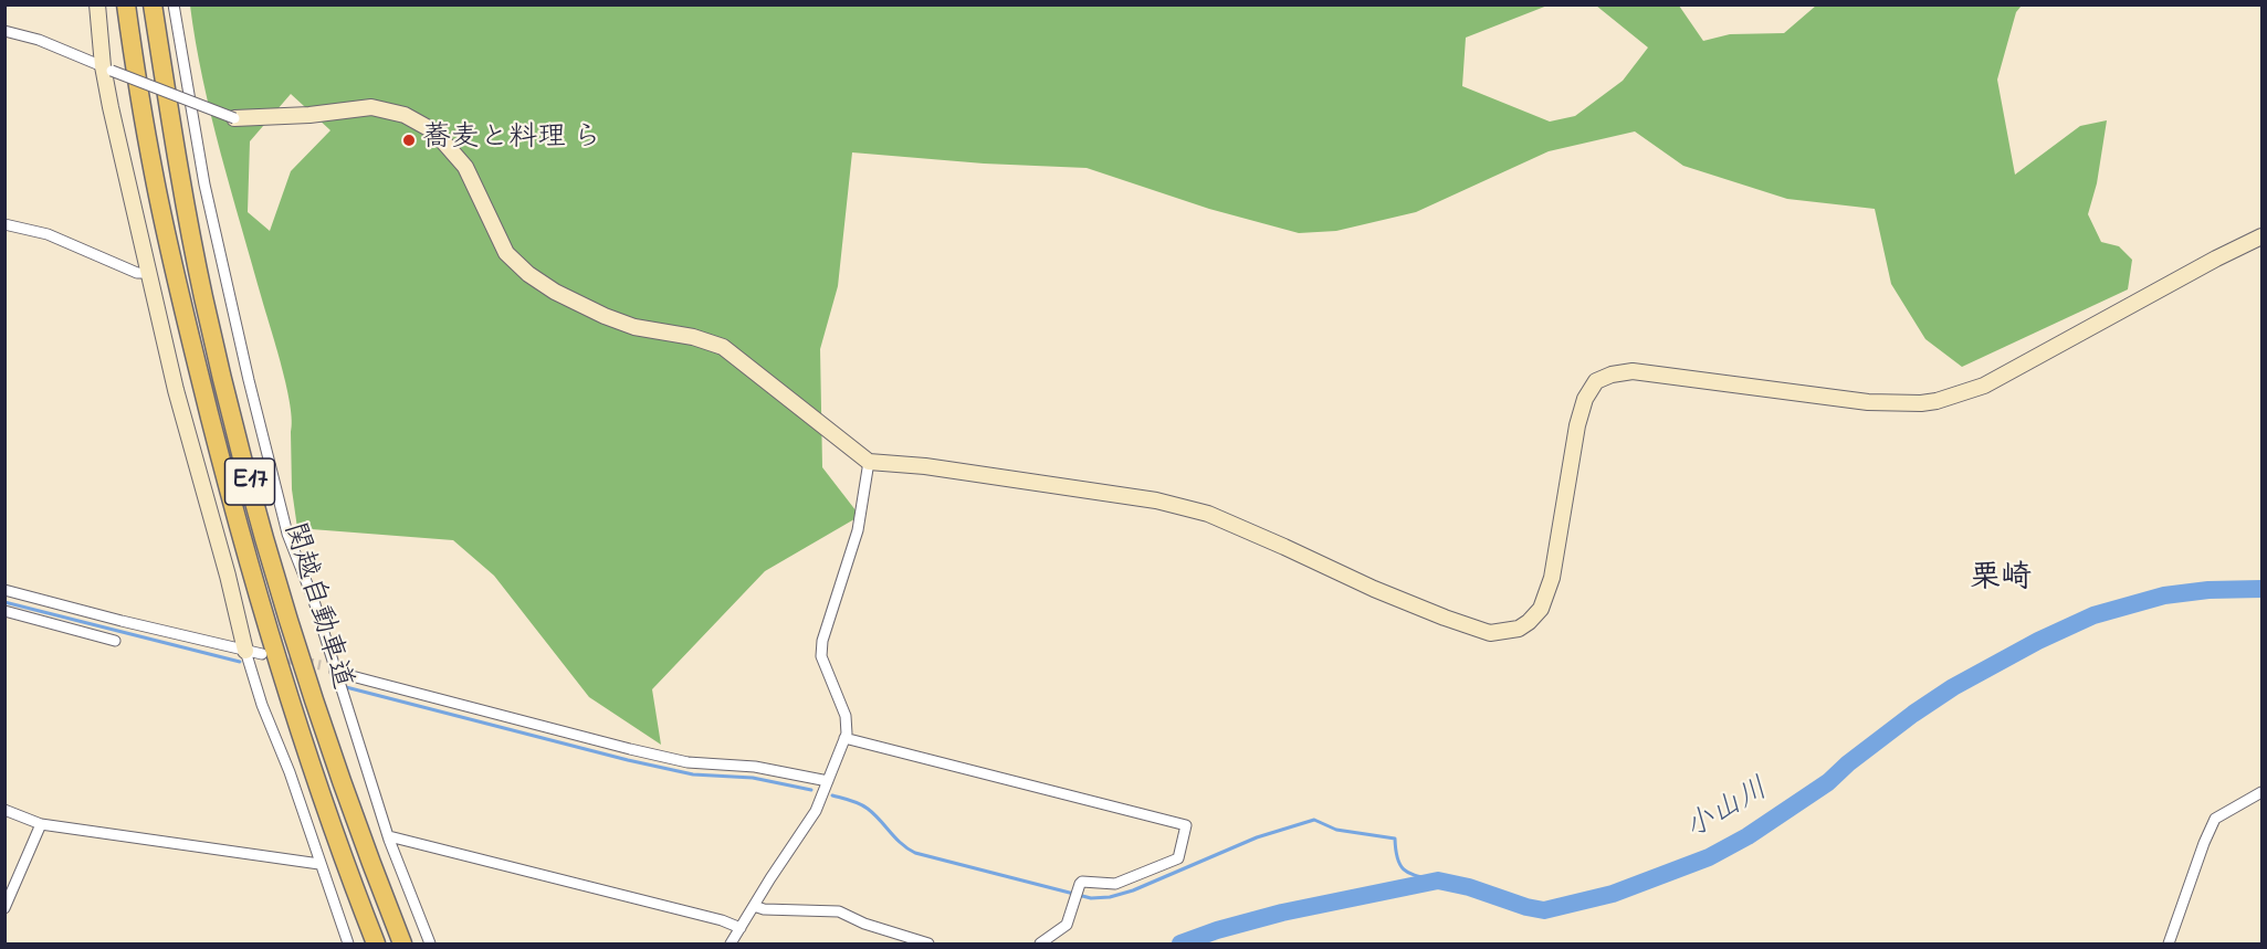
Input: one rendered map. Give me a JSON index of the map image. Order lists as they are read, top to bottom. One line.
{"streets":{"highway":["E17","関越自動車道"]},"districts":["栗崎"],"water":["小山川"],"places":["蕎麦と料理 ら"]}
